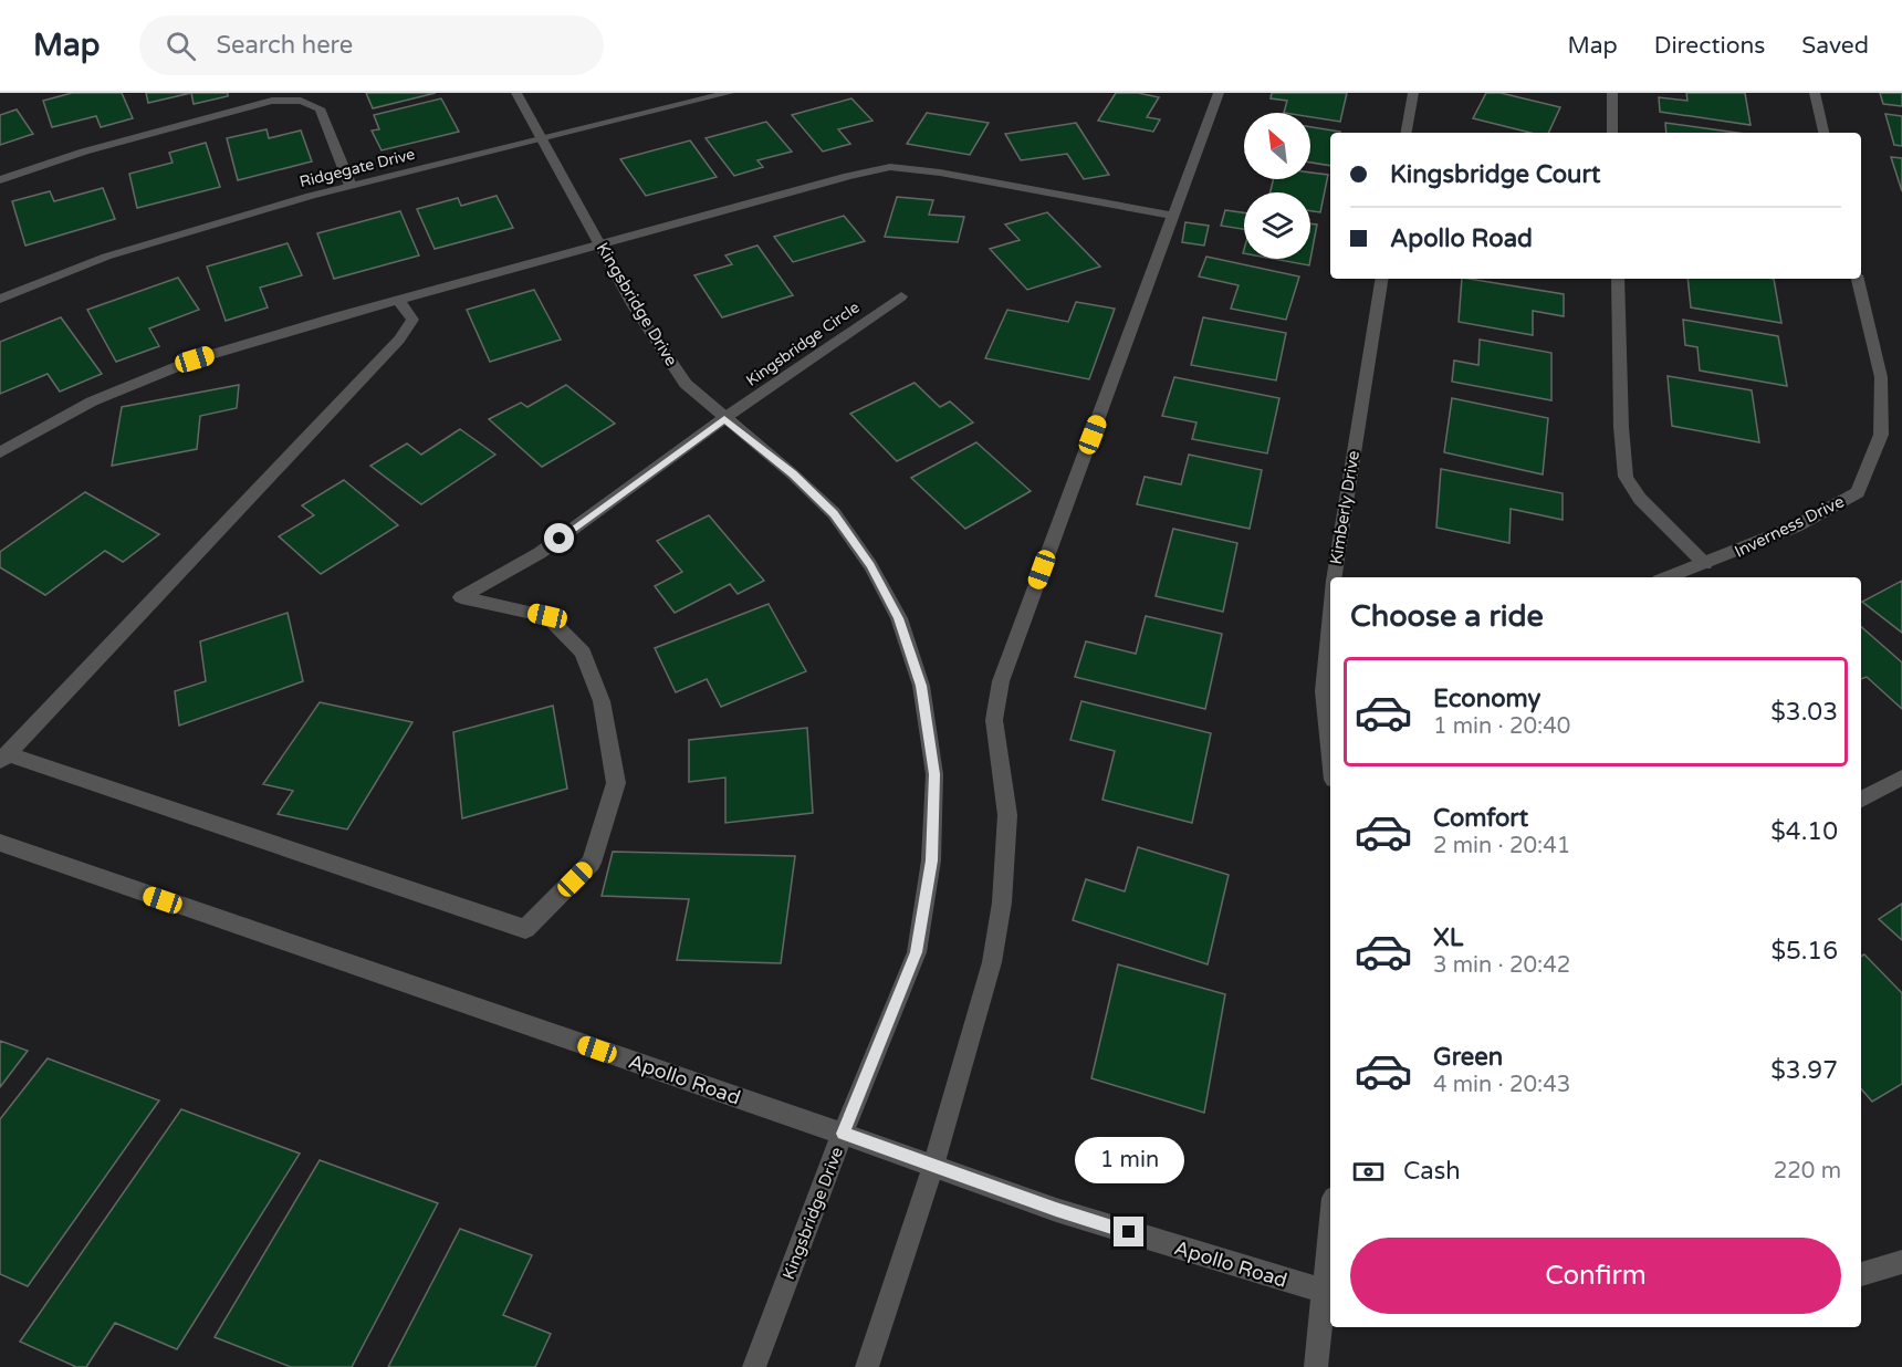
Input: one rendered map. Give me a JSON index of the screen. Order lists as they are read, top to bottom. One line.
{"streets":{"street":["Ridgegate Drive","Kingsbridge Drive","Kingsbridge Circle","Kimberly Drive","Inverness Drive","Apollo Road"]},"crossings":[["Ridgegate Drive","Kingsbridge Drive"],["Kingsbridge Drive","Kingsbridge Circle"],["Kingsbridge Drive","Apollo Road"]],"north":"top left","page":{"header":"Map","search":"Search here","nav":["Map","Directions","Saved"],"banner":["Kingsbridge Court","Apollo Road"],"heading":"Choose a ride","list":[{"name":"Economy","note":"1 min · 20:40","value":"$3.03"},{"name":"Comfort","note":"2 min · 20:41","value":"$4.10"},{"name":"XL","note":"3 min · 20:42","value":"$5.16"},{"name":"Green","note":"4 min · 20:43","value":"$3.97"}],"pay":["Cash","220 m"],"bubble":"1 min","buttons":"Confirm"}}
